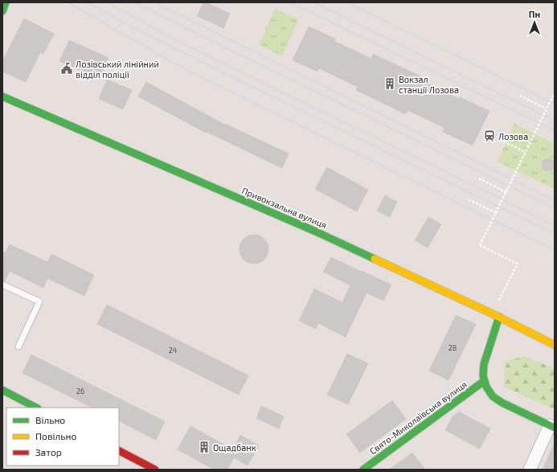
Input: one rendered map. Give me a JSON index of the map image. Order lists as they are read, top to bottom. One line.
{"streets":{"street":["Привокзальна вулиця","Свято-Миколаївська вулиця"]},"places":{"public building":["Лозівський лінійний відділ поліції"],"building":["Вокзал станції Лозова","Ощадбанк"],"station":["Лозова"]},"house_numbers":["28","24","26"],"legend":["Вільно","Повільно","Затор"],"north":"top"}
